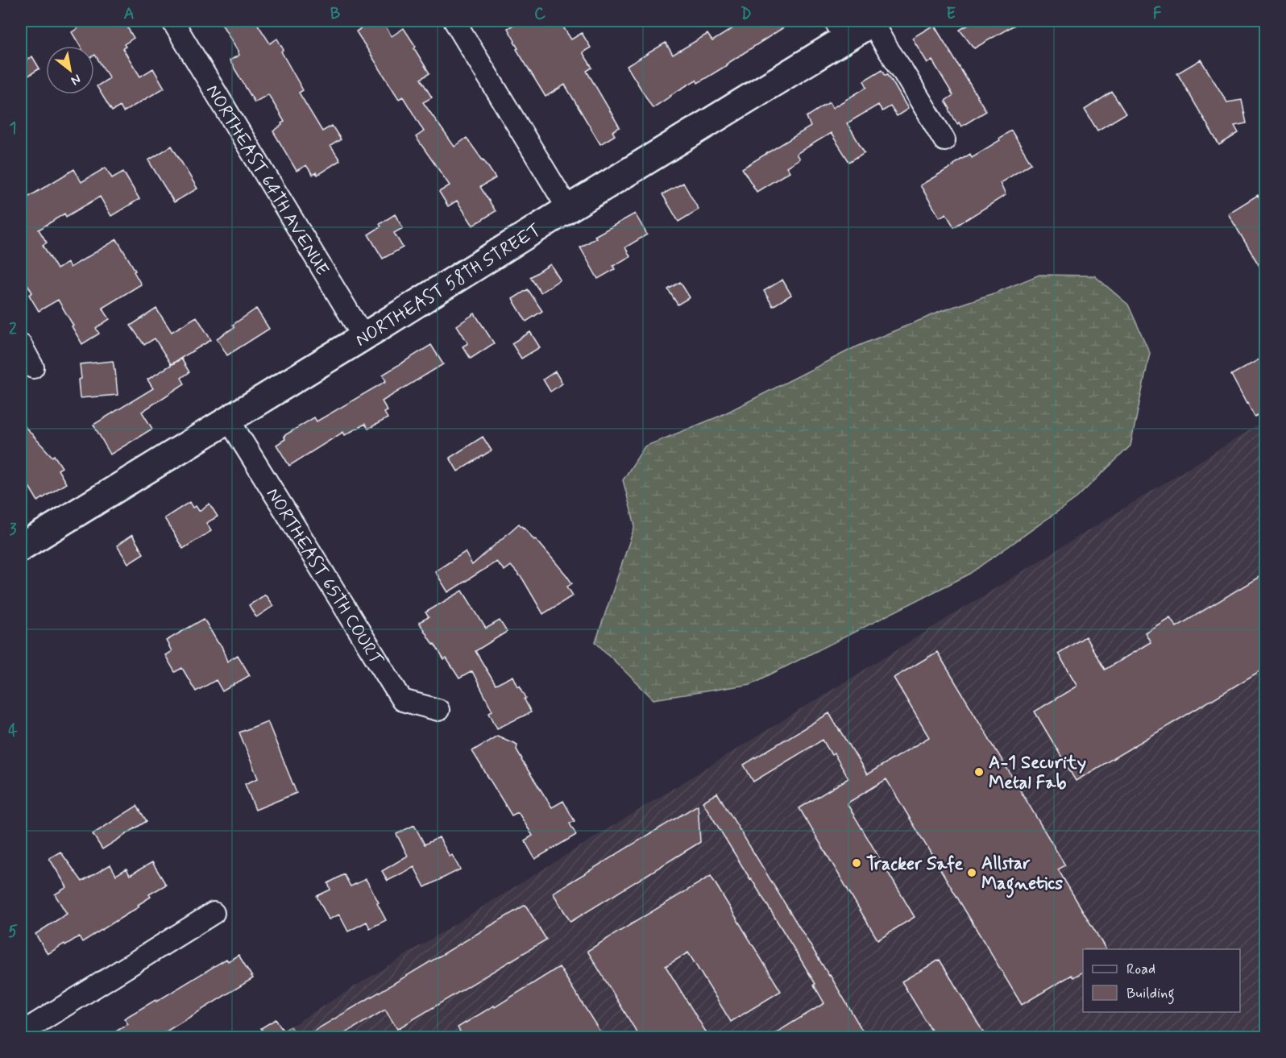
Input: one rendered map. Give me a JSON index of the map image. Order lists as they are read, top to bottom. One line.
{"streets":{"street":["NORTHEAST 64TH AVENUE","NORTHEAST 58TH STREET","NORTHEAST 65TH COURT"]},"crossings":[["NORTHEAST 64TH AVENUE","NORTHEAST 58TH STREET"],["NORTHEAST 58TH STREET","NORTHEAST 65TH COURT"]],"places":["A-1 Security Metal Fab","Tracker Safe","Allstar Magnetics"],"legend":["Road","Building"],"north":"bottom right","grid":{"columns":["A","B","C","D","E","F"],"rows":["1","2","3","4","5"]}}
